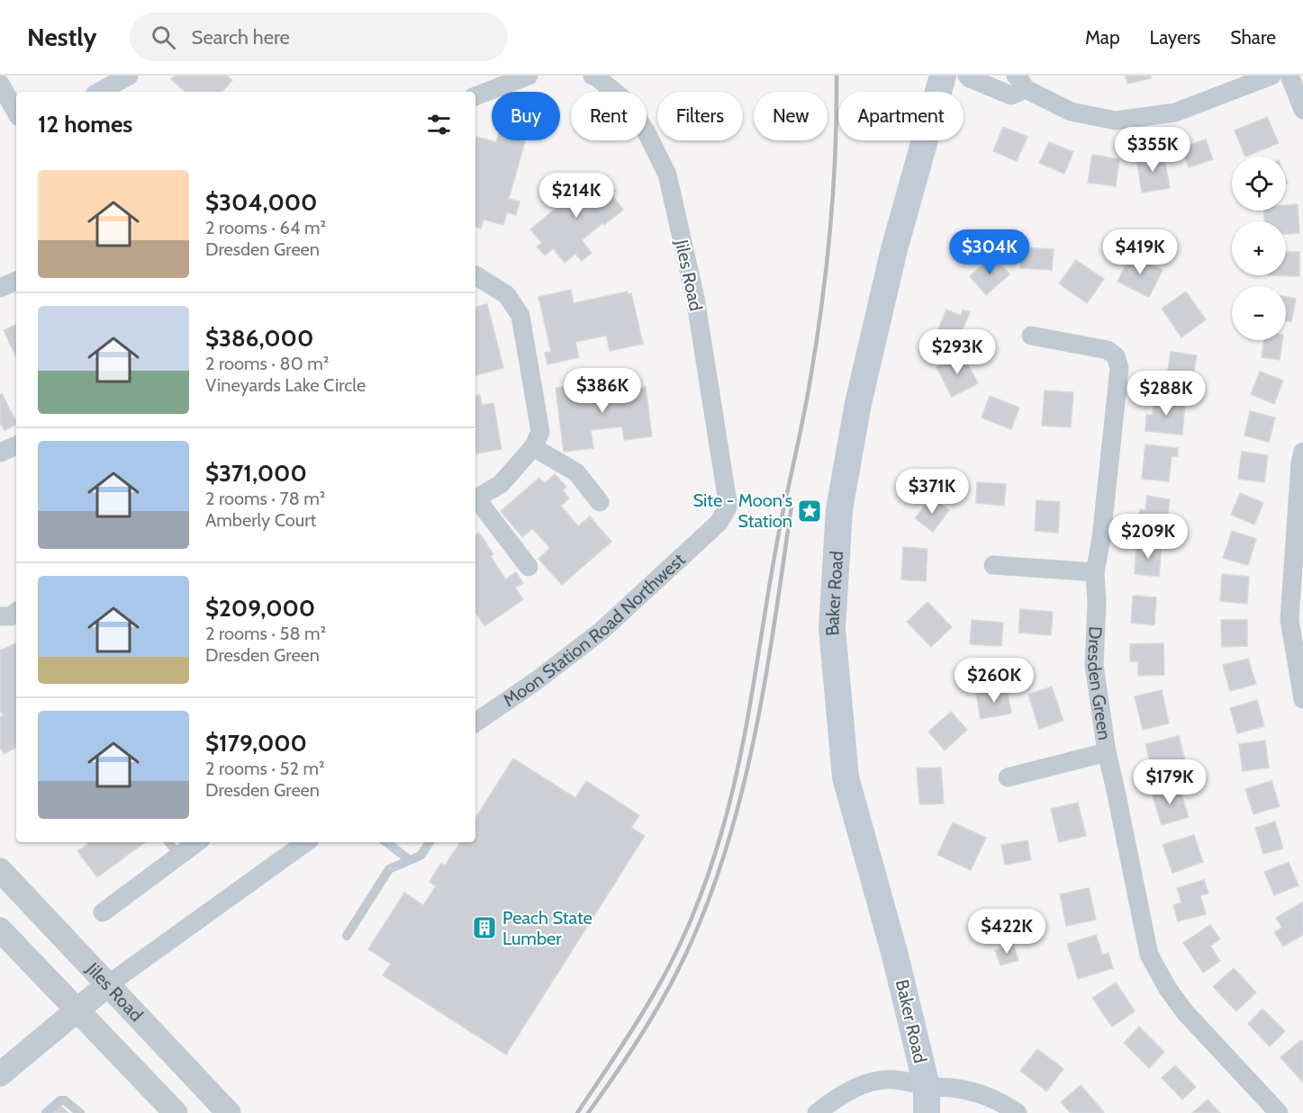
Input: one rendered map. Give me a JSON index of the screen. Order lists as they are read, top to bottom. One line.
{"streets":{"main road":["Baker Road"],"street":["Jiles Road","Moon Station Road Northwest","Dresden Green"]},"crossings":[["Jiles Road","Moon Station Road Northwest"]],"places":{"place":["Site - Moon's Station"],"building":["Peach State Lumber"]},"page":{"header":"Nestly","search":"Search here","nav":["Map","Layers","Share"],"chip":["Buy","Rent","Filters","New","Apartment"],"heading":"12 homes","price":["$355K","$214K","$304K","$419K","$293K","$386K","$288K","$371K","$209K","$260K","$179K","$422K"],"map_buttons":["+","−"],"list":[{"name":"$304,000","note":"2 rooms · 64 m² · Dresden Green"},{"name":"$386,000","note":"2 rooms · 80 m² · Vineyards Lake Circle"},{"name":"$371,000","note":"2 rooms · 78 m² · Amberly Court"},{"name":"$209,000","note":"2 rooms · 58 m² · Dresden Green"},{"name":"$179,000","note":"2 rooms · 52 m² · Dresden Green"}]}}
